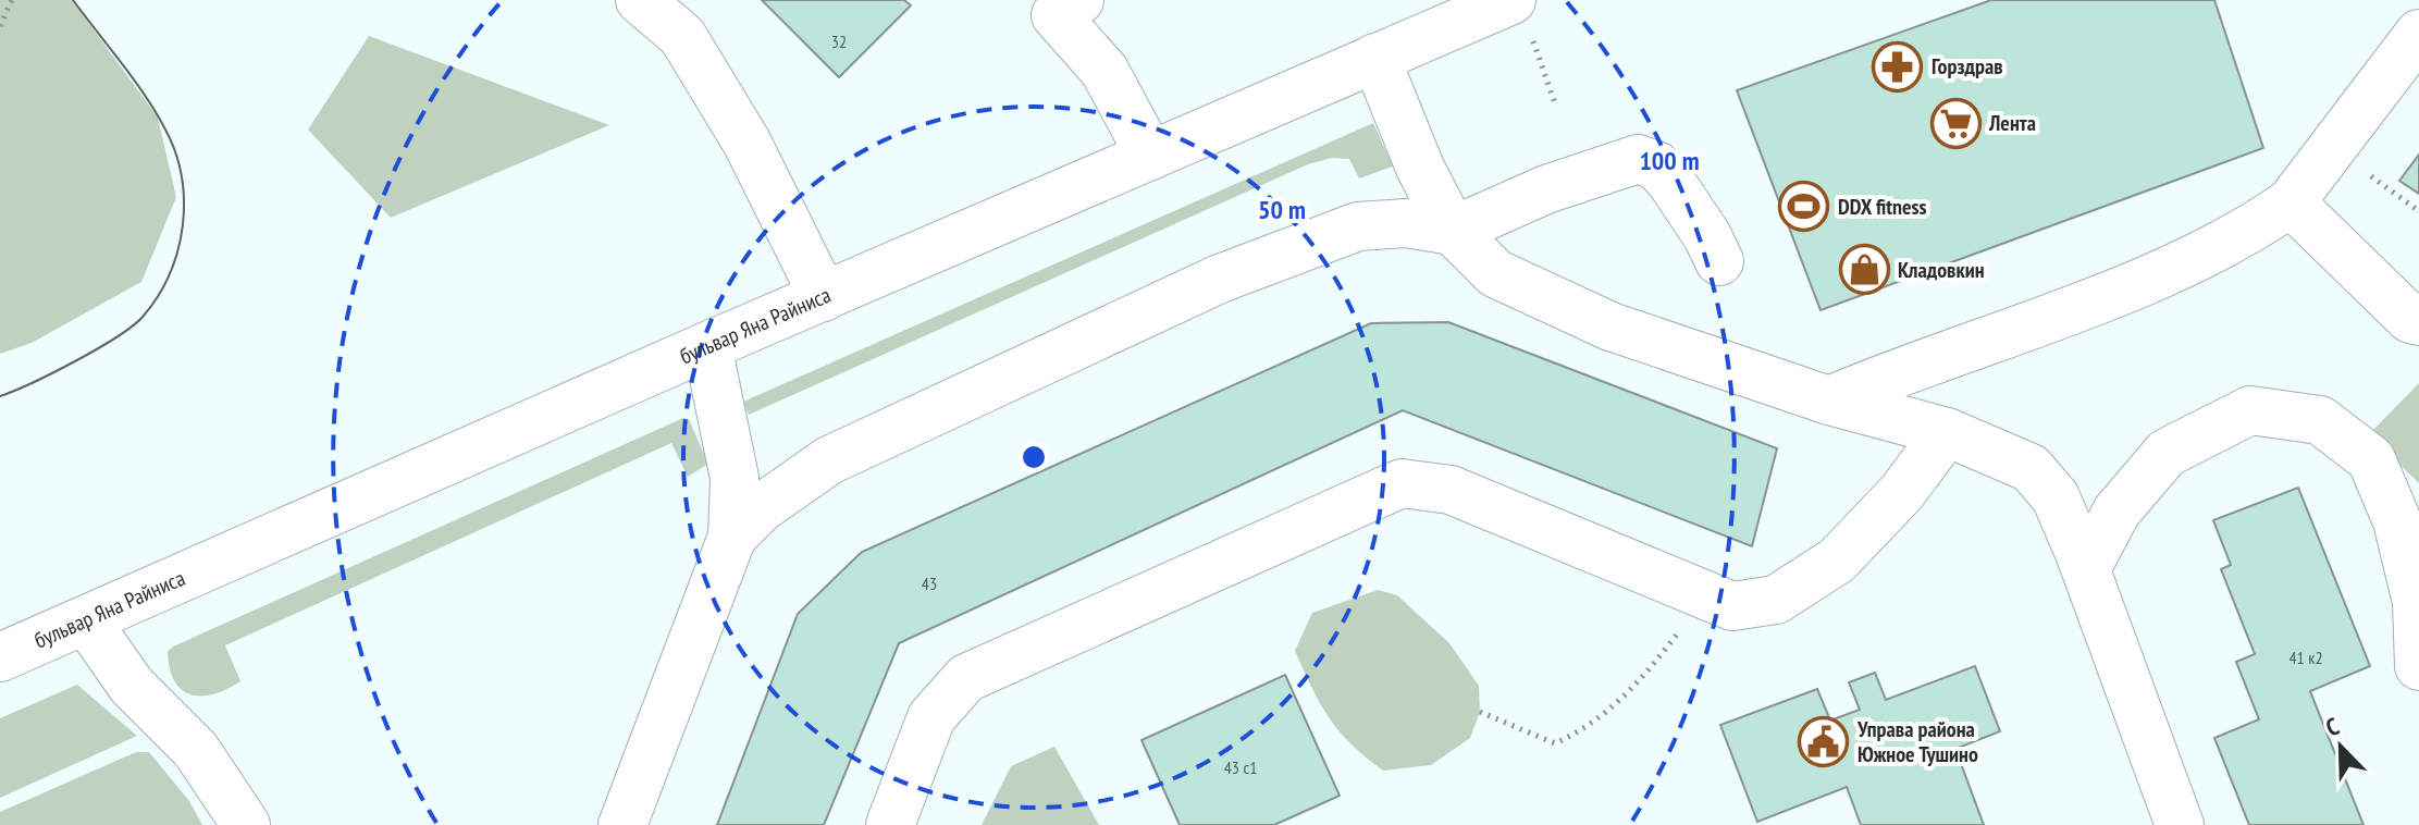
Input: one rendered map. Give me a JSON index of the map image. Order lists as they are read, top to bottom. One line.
{"streets":{"main road":["бульвар Яна Райниса"]},"places":{"pharmacy":["Горздрав"],"supermarket":["Лента"],"sports":["DDX fitness"],"shop":["Кладовкин"],"public building":["Управа района Южное Тушино"]},"house_numbers":["32","43","41 к2","43 с1"],"north":"top left","rings":["100 m","50 m"]}
